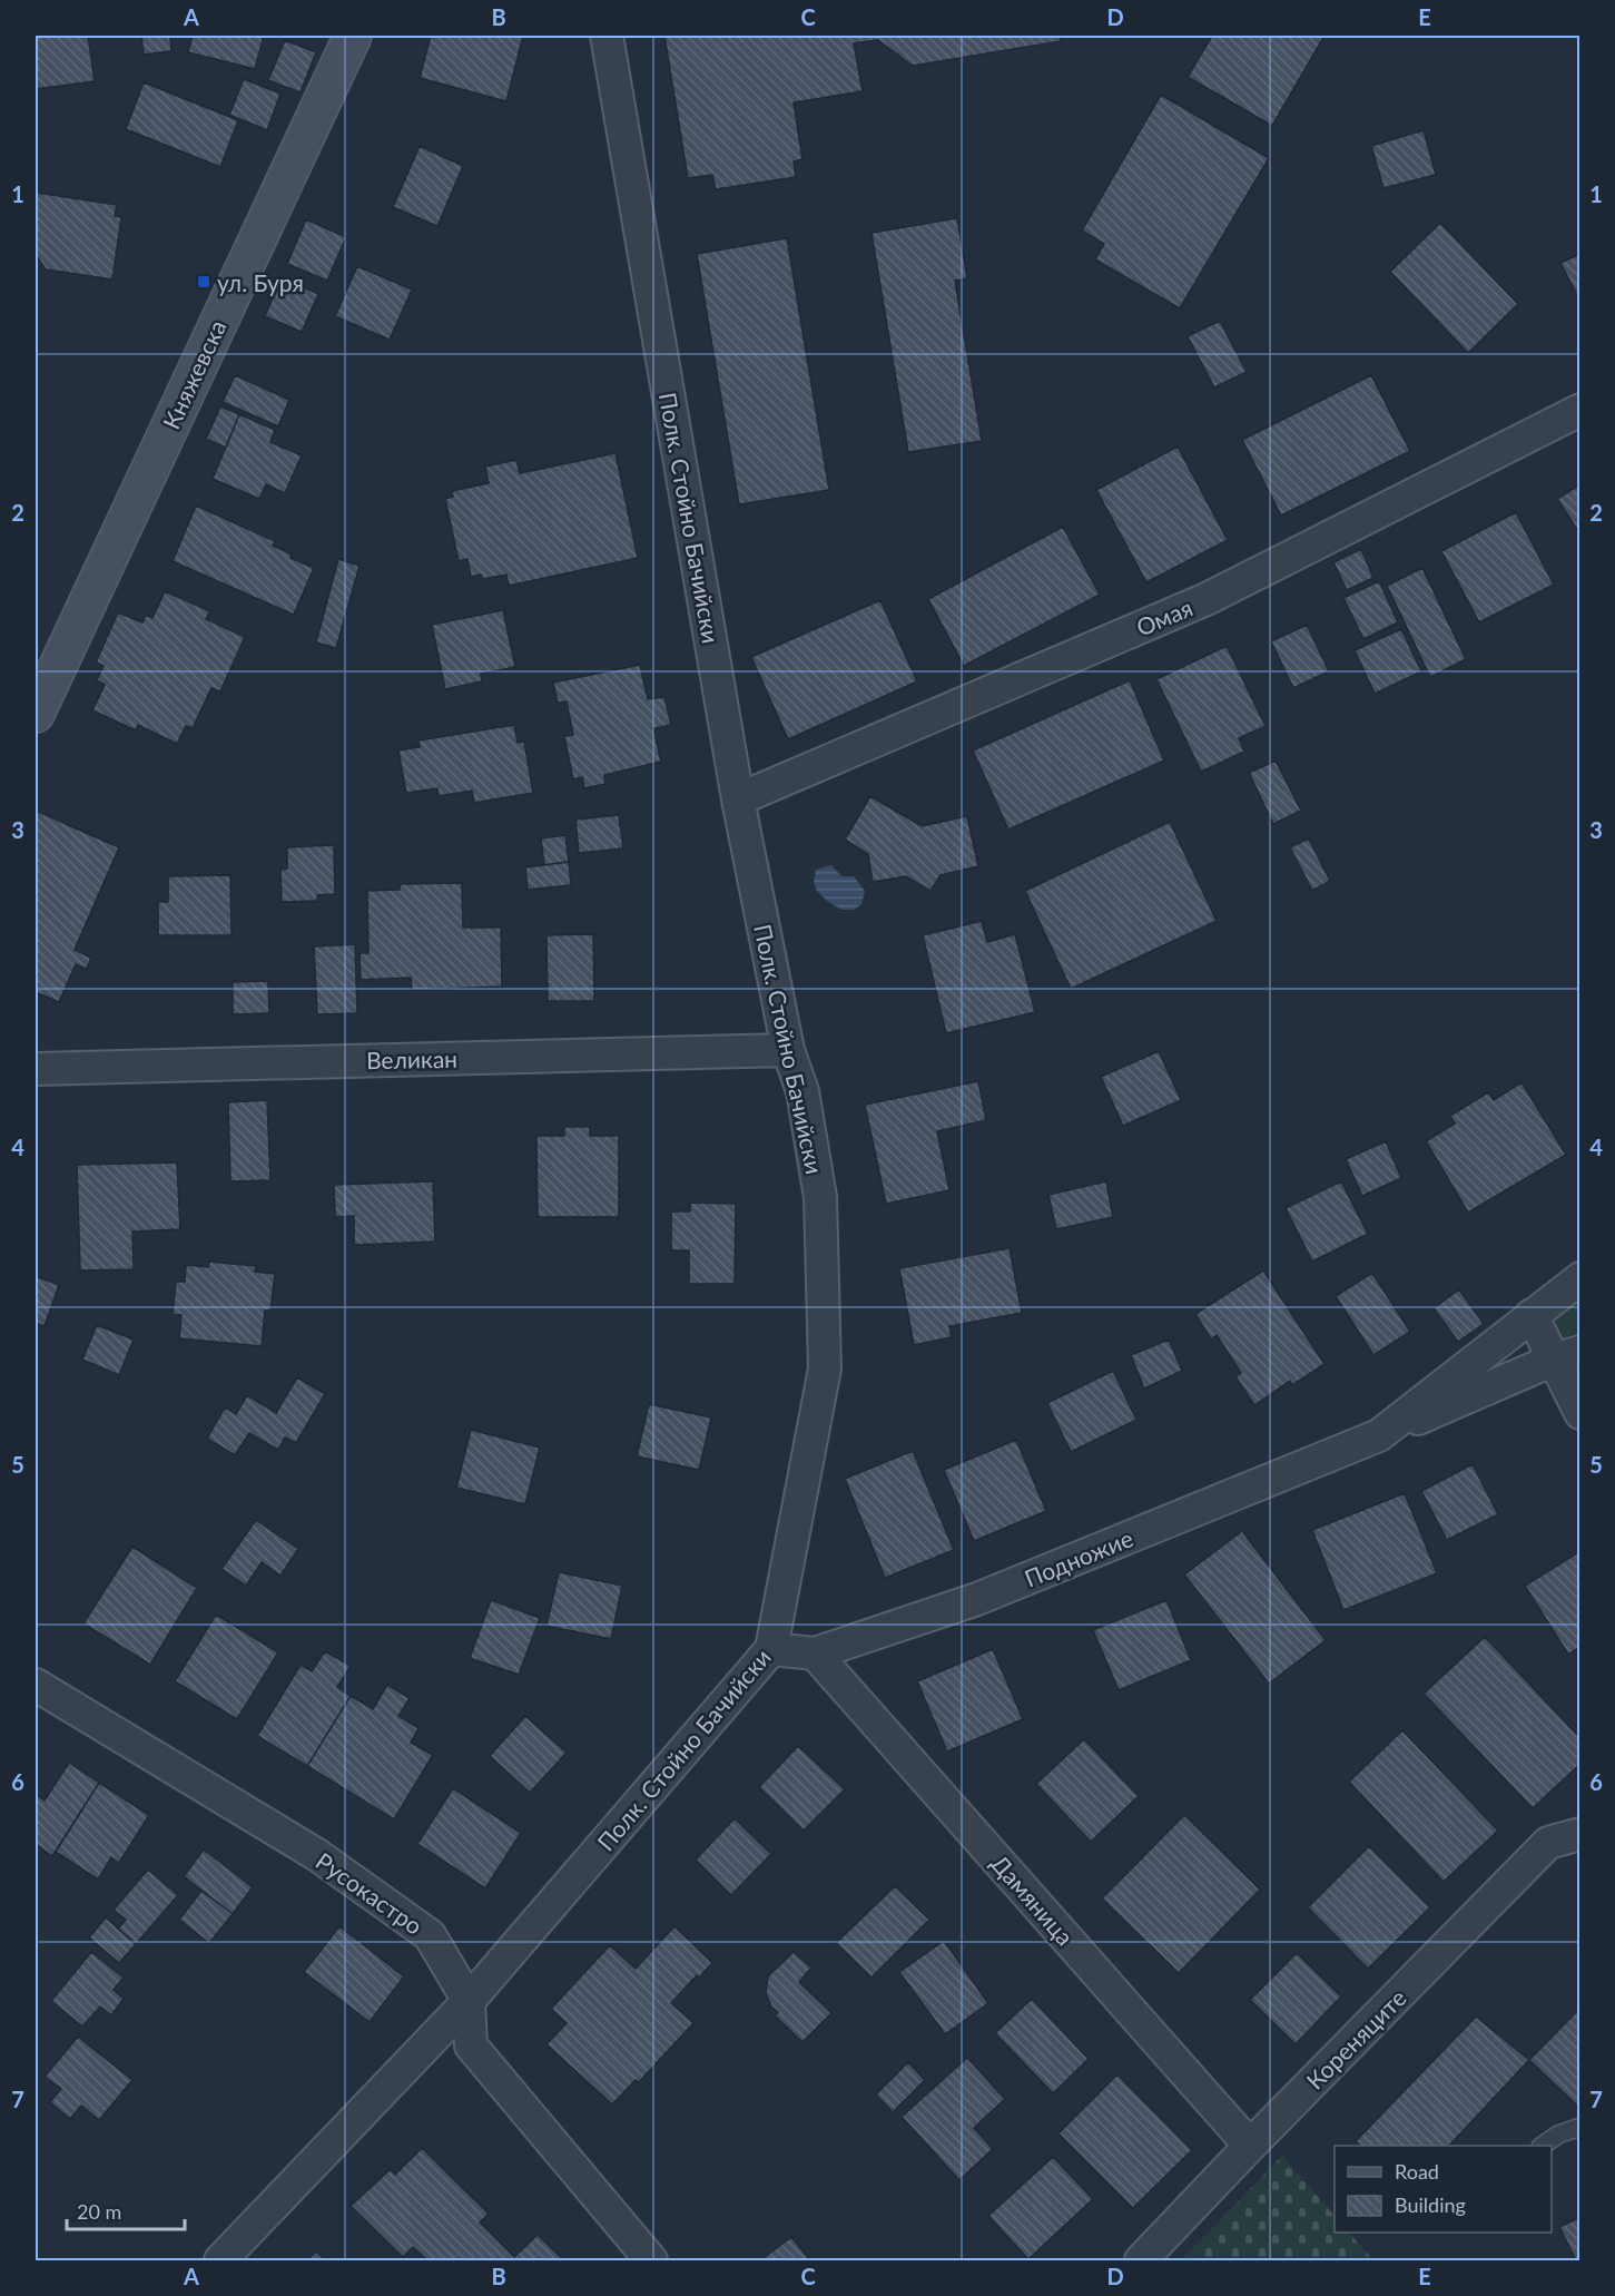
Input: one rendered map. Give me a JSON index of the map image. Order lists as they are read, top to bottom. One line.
{"streets":{"street":["Княжевска","Полк. Стойно Бачийски","Омая","Великан","Подножие","Русокастро","Дамяница","Кореняците"]},"crossings":[["Полк. Стойно Бачийски","Омая"],["Полк. Стойно Бачийски","Великан"],["Полк. Стойно Бачийски","Подножие"],["Полк. Стойно Бачийски","Русокастро"],["Подножие","Дамяница"],["Дамяница","Кореняците"]],"places":{"transit":["ул. Буря"]},"legend":["Road","Building"],"scale_bar":"20 m","grid":{"columns":["A","B","C","D","E"],"rows":["1","2","3","4","5","6","7"]}}
